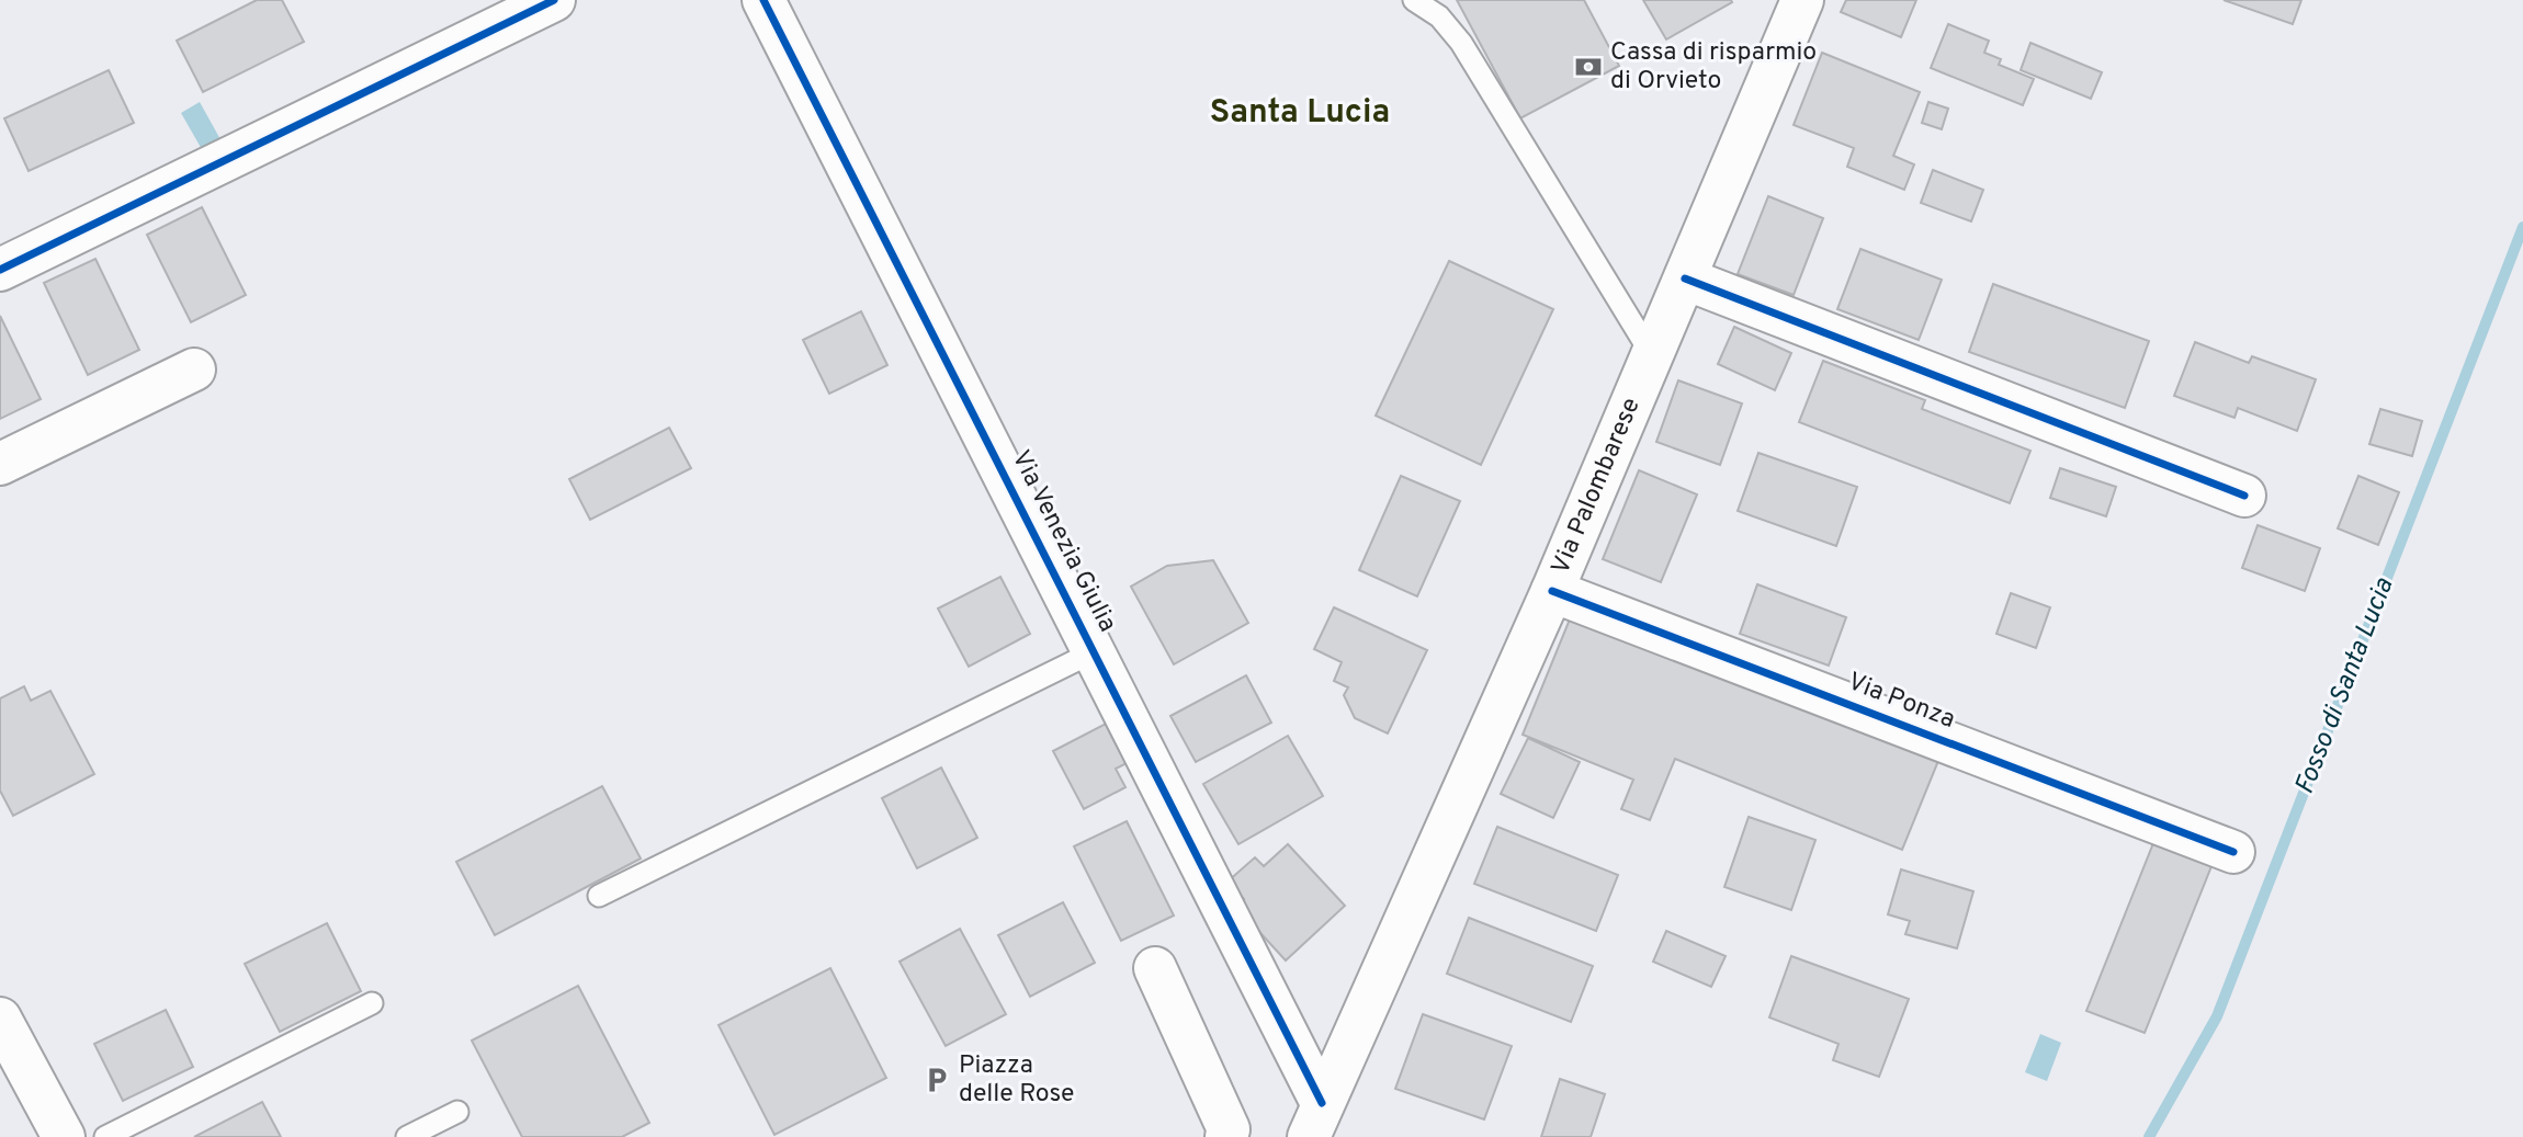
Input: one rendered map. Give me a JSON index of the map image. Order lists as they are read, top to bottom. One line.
{"streets":{"street":["Via Palombarese","Via Venezia Giulia","Via Ponza"]},"crossings":[["Via Palombarese","Via Venezia Giulia"],["Via Palombarese","Via Ponza"]],"districts":["Santa Lucia"],"water":["Fosso di Santa Lucia"],"places":{"bank":["Cassa di risparmio di Orvieto"],"parking":["Piazza delle Rose"]}}
